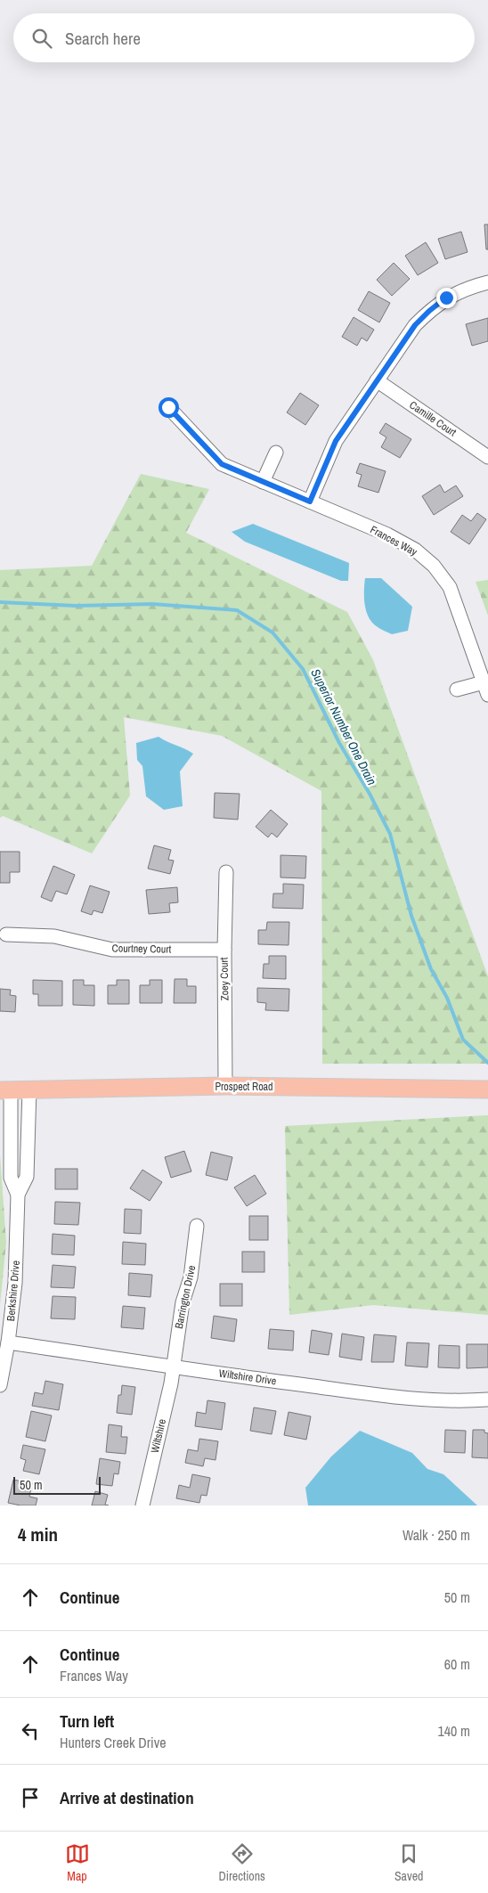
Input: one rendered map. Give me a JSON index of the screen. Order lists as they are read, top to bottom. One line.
{"streets":{"main road":["Prospect Road"],"street":["Camille Court","Frances Way","Courtney Court","Zoey Court","Berkshire Drive","Barrington Drive","Wiltshire Drive","Wiltshire"]},"crossings":[["Courtney Court","Zoey Court"],["Zoey Court","Prospect Road"],["Prospect Road","Berkshire Drive"],["Berkshire Drive","Wiltshire Drive"],["Barrington Drive","Wiltshire Drive"],["Barrington Drive","Wiltshire"],["Wiltshire Drive","Wiltshire"]],"water":["Superior Number One Drain"],"scale_bar":"50 m","page":{"search":"Search here","scale":"50 m","heading":["4 min","Walk · 250 m"],"list":[["Continue","50 m"],["Continue","Frances Way","60 m"],["Turn left","Hunters Creek Drive","140 m"],"Arrive at destination"],"nav":["Map","Directions","Saved"]}}
